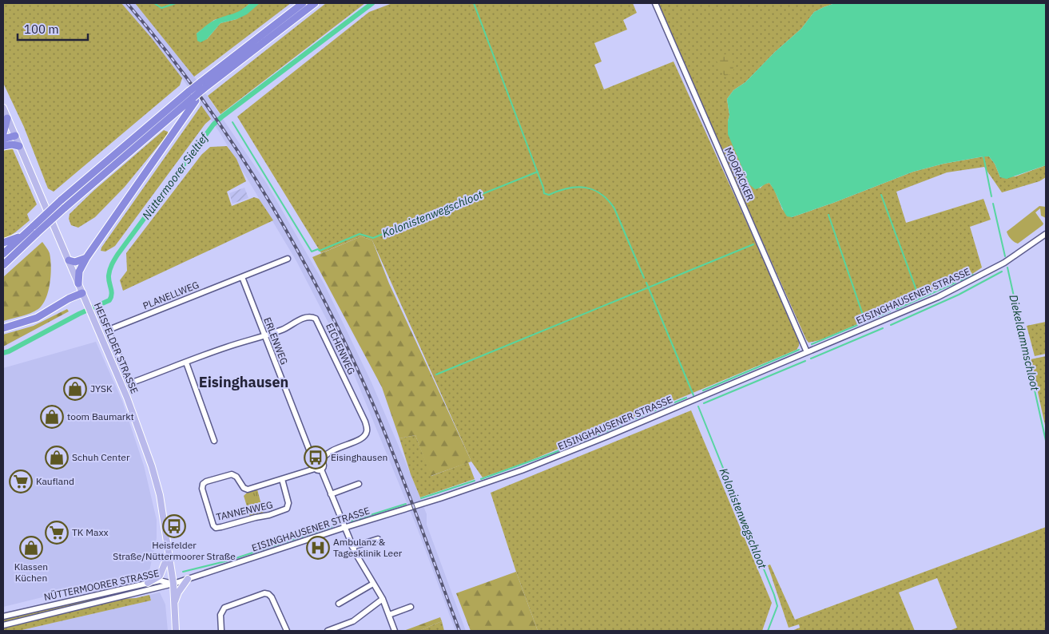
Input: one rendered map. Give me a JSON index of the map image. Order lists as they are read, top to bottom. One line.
{"streets":{"main road":["HEISFELDER STRASSE"],"street":["MOORÄCKER","PLANELLWEG","EISINGHAUSENER STRASSE","ERLENWEG","EICHENWEG","TANNENWEG","NÜTTERMOORER STRASSE"]},"crossings":[["MOORÄCKER","EISINGHAUSENER STRASSE"],["PLANELLWEG","ERLENWEG"],["PLANELLWEG","EICHENWEG"],["EISINGHAUSENER STRASSE","HEISFELDER STRASSE"],["EISINGHAUSENER STRASSE","NÜTTERMOORER STRASSE"],["ERLENWEG","EICHENWEG"],["HEISFELDER STRASSE","NÜTTERMOORER STRASSE"],["EICHENWEG","TANNENWEG"]],"districts":["Eisinghausen"],"water":["Nüttermoorer Sieltief","Kolonistenwegschloot","Diekeldammschloot"],"places":{"shop":["JYSK","toom Baumarkt","Schuh Center","Klassen Küchen"],"bus stop":["Eisinghausen","Heisfelder Straße/Nüttermoorer Straße"],"supermarket":["Kaufland","TK Maxx"],"hospital":["Ambulanz & Tagesklinik Leer"]},"scale_bar":"100 m"}
